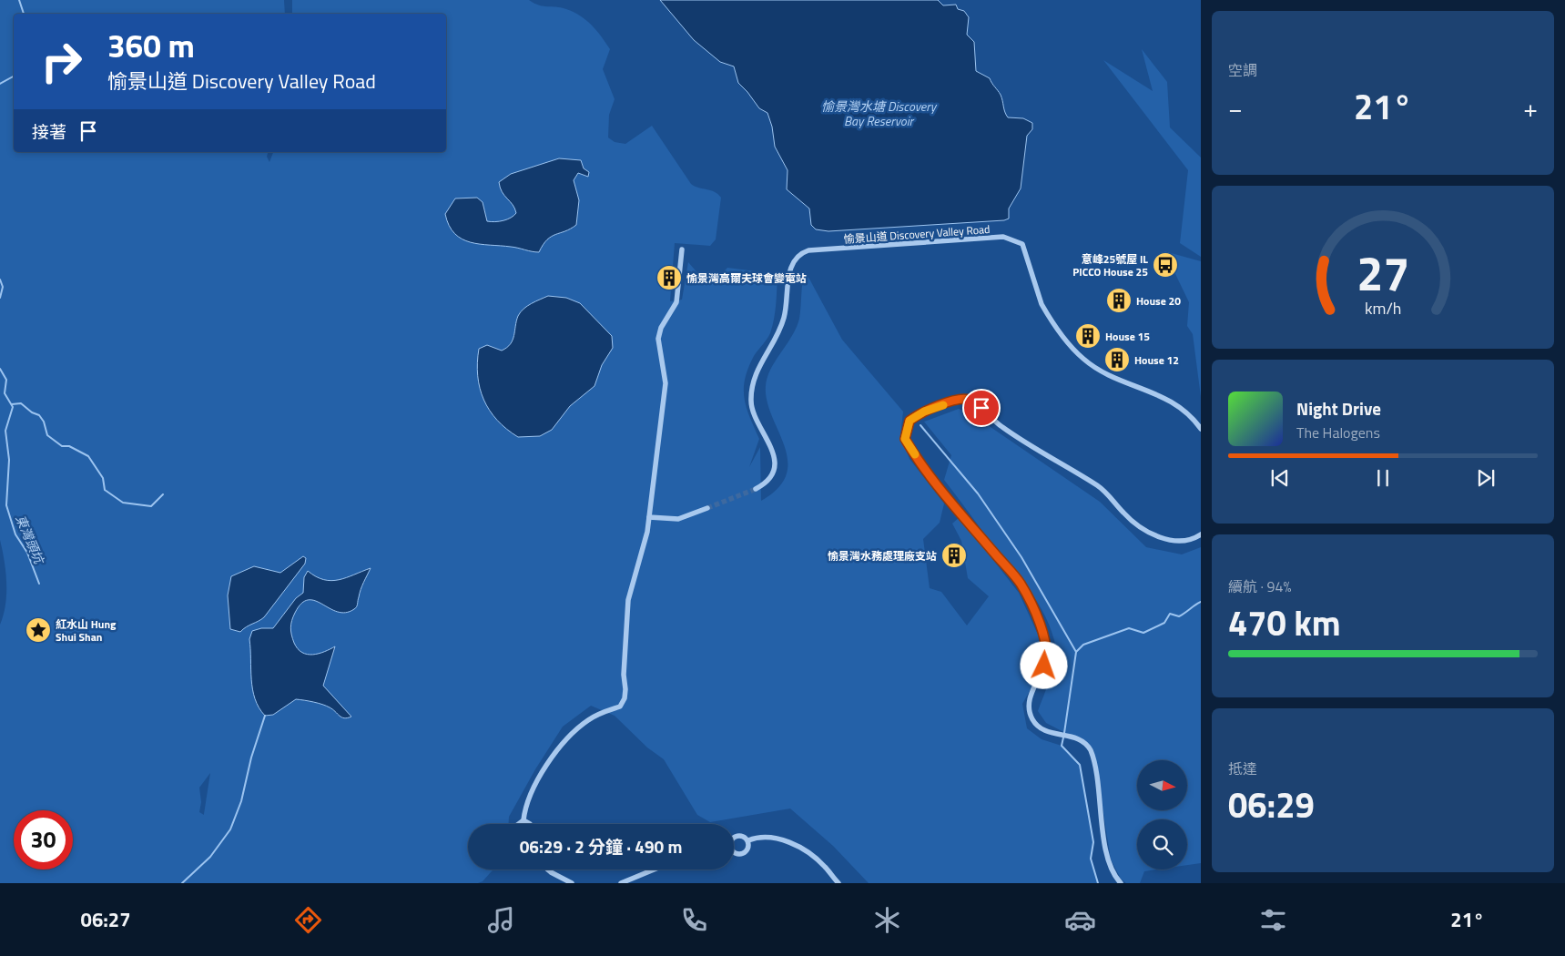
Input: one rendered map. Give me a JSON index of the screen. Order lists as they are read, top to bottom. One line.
{"streets":{"street":["愉景山道 Discovery Valley Road"]},"water":["愉景灣水塘 Discovery Bay Reservoir","東灣頭坑"],"places":{"bus stop":["意峰25號屋 IL PICCO House 25"],"building":["愉景灣高爾夫球會變電站","House 20","House 15","House 12","愉景灣水務處理廠支站"],"place":["紅水山 Hung Shui Shan"]},"north":"right","page":{"tile":["空調",["續航 · 94%","470 km"],["抵達","06:29"]],"turn":["360 m","愉景山道 Discovery Valley Road"],"heat":["−","21°","+"],"then":"接著","song":["Night Drive","The Halogens"],"limit":"30","trip":"06:29 · 2 分鐘 · 490 m","tabs":["06:27","21°"],"gauge":["27","km/h"]}}
